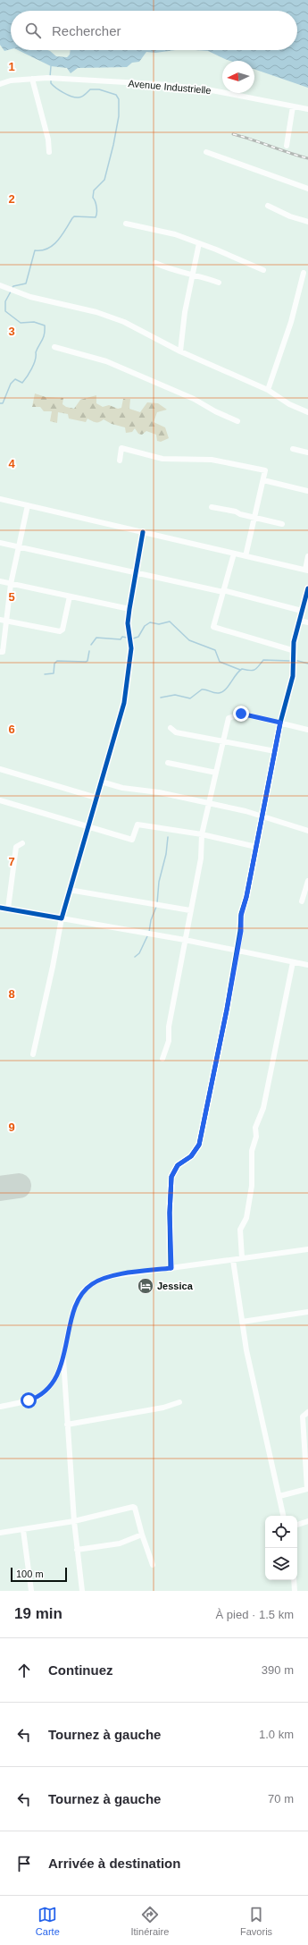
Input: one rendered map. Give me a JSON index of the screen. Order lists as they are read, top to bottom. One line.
{"streets":{"street":["Avenue Industrielle"]},"places":{"hotel":["Jessica"]},"scale_bar":"100 m","north":"left","page":{"search":"Rechercher","scale":"100 m","heading":["19 min","À pied · 1.5 km"],"list":[["Continuez","390 m"],["Tournez à gauche","1.0 km"],["Tournez à gauche","70 m"],"Arrivée à destination"],"nav":["Carte","Itinéraire","Favoris"]},"grid":{"rows":["1","2","3","4","5","6","7","8","9"]}}
